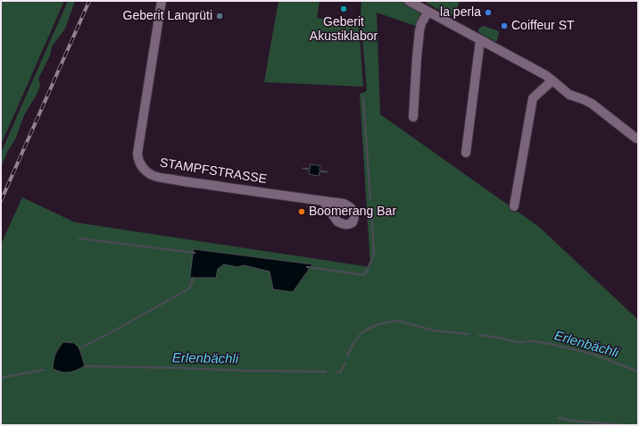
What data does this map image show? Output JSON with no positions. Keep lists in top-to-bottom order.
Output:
{
  "streets": {
    "street": ["STAMPFSTRASSE"]
  },
  "water": ["Erlenbächli"],
  "places": [
    "Geberit Akustiklabor",
    "la perla",
    "Geberit Langrüti",
    "Coiffeur ST",
    "Boomerang Bar"
  ]
}
